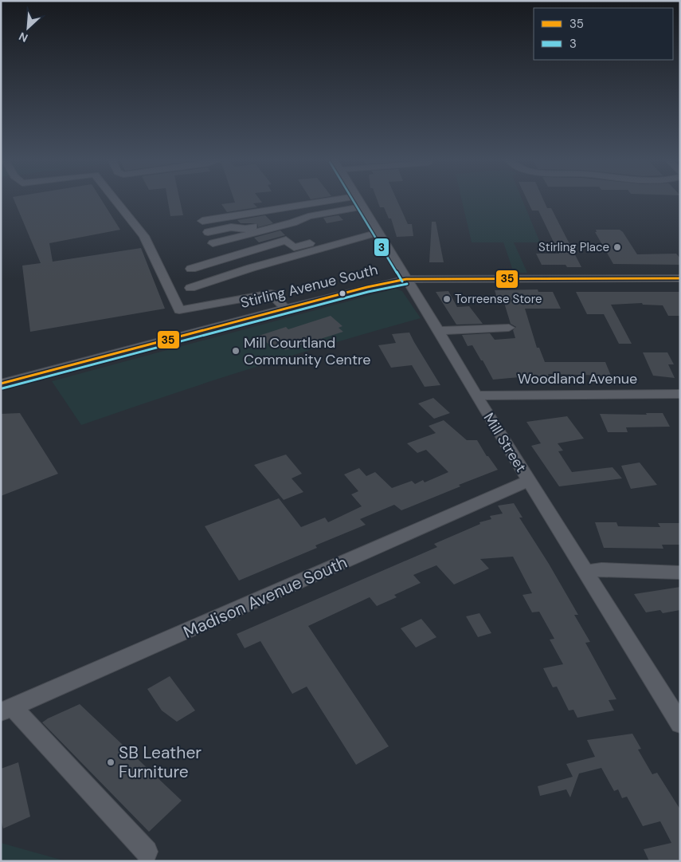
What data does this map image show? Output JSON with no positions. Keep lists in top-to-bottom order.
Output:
{
  "streets": {
    "street": [
      "Stirling Avenue South",
      "Woodland Avenue",
      "Mill Street",
      "Madison Avenue South"
    ]
  },
  "crossings": [
    ["Stirling Avenue South", "Mill Street"],
    ["Woodland Avenue", "Mill Street"],
    ["Mill Street", "Madison Avenue South"]
  ],
  "places": [
    "Stirling Place",
    "Torreense Store",
    "Mill Courtland Community Centre",
    "SB Leather Furniture"
  ],
  "lines": ["transit line 3", "transit line 35"],
  "legend": ["35", "3"],
  "north": "bottom left"
}
